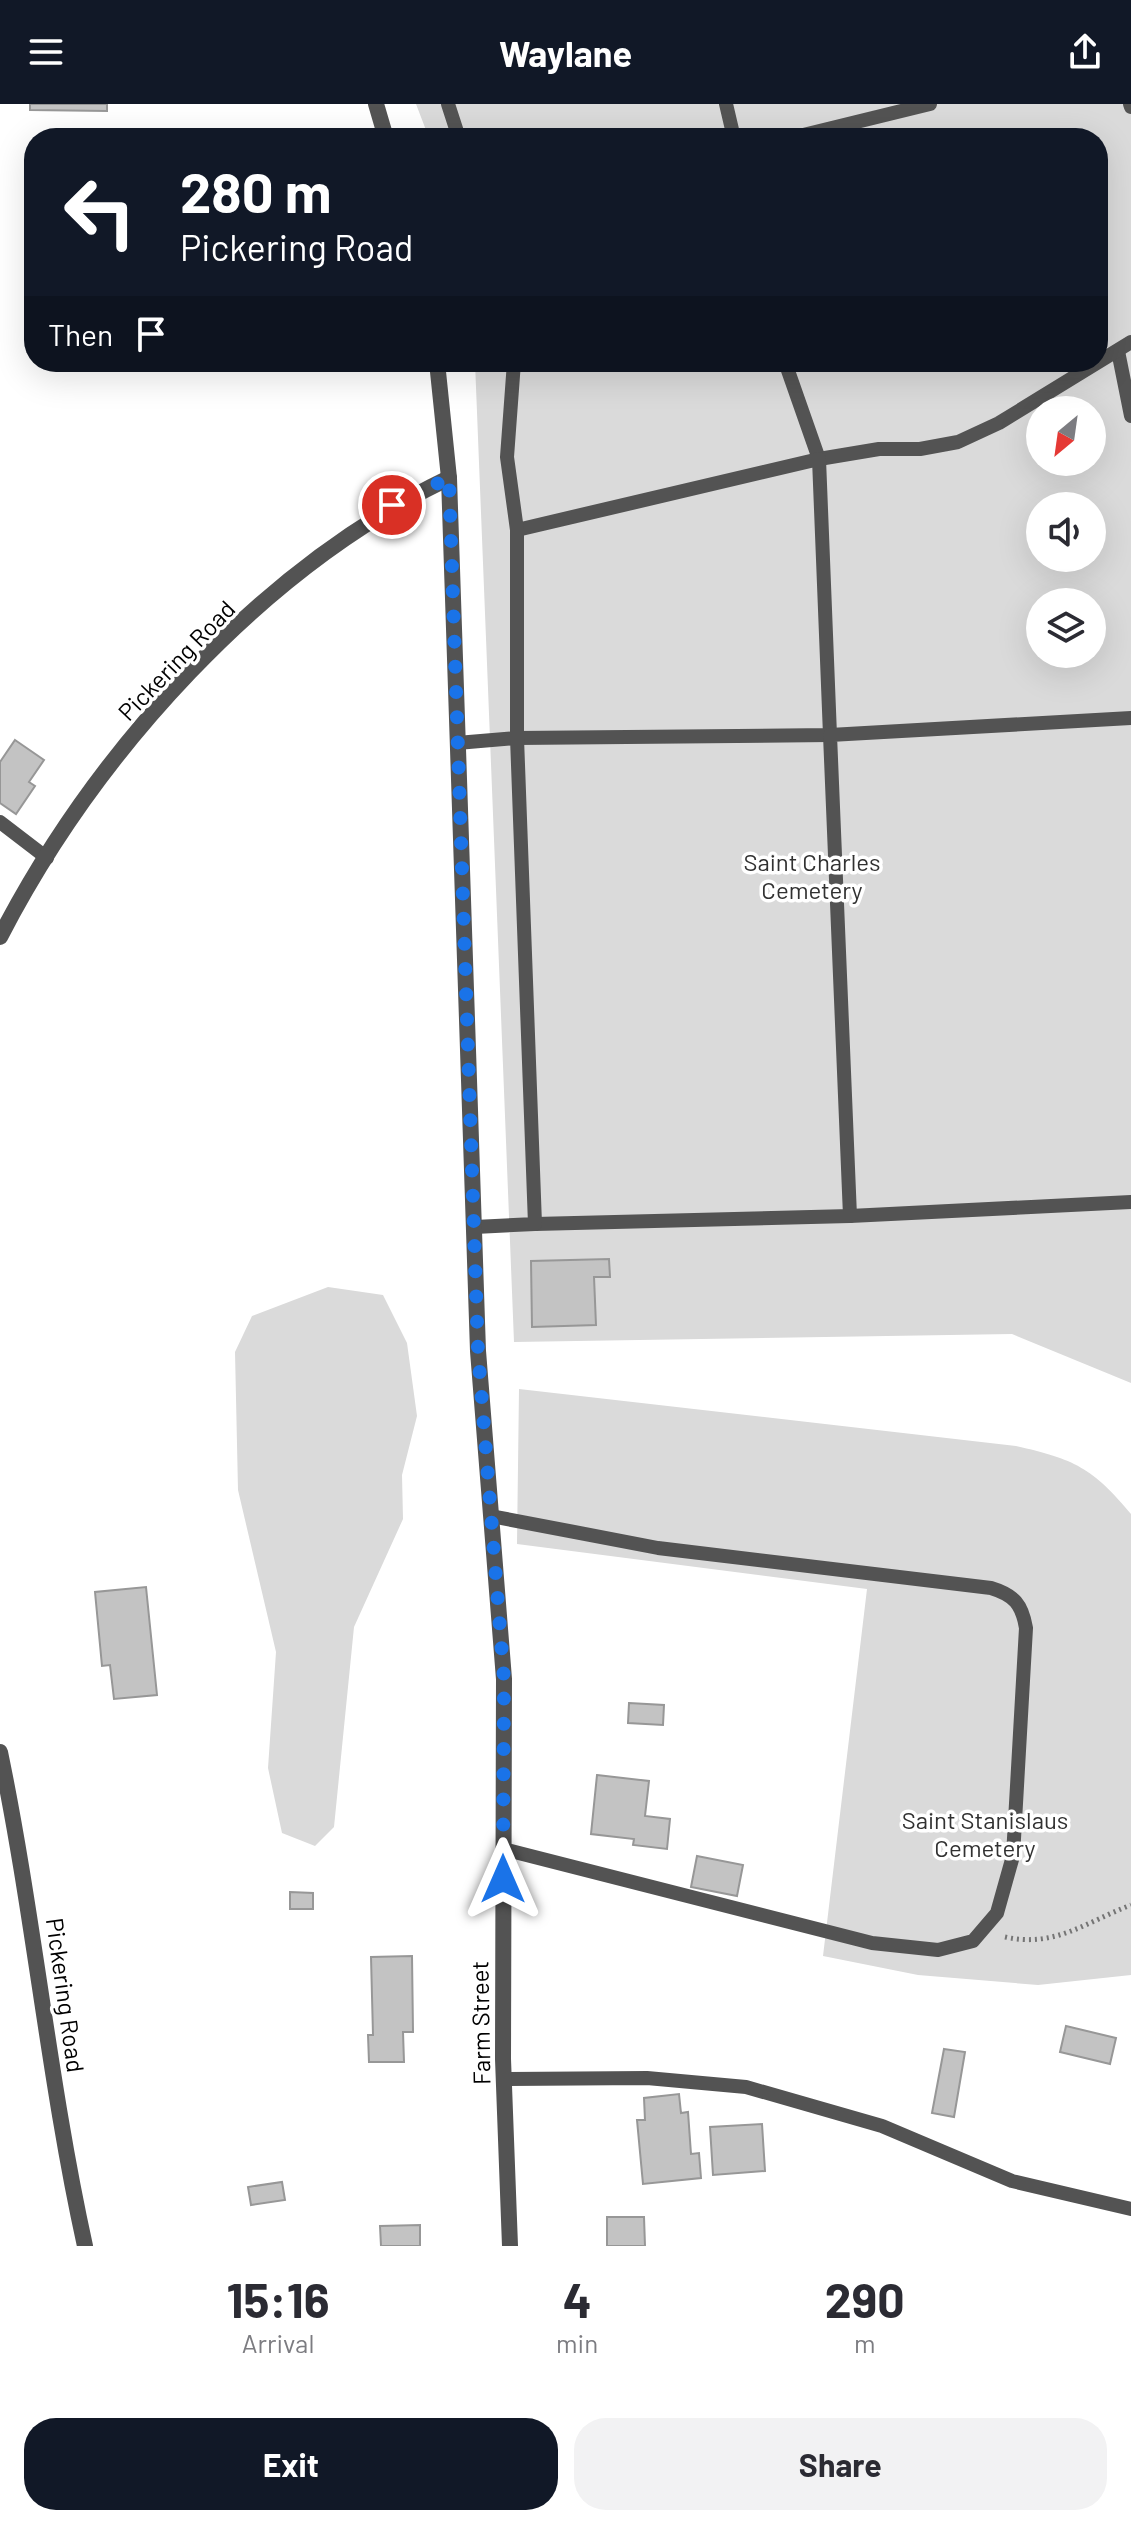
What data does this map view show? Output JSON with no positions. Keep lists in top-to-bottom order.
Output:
{
  "streets": {
    "street": ["Pickering Road", "Farm Street"]
  },
  "crossings": [
    ["Pickering Road", "Farm Street"]
  ],
  "parks": ["Saint Charles Cemetery", "Saint Stanislaus Cemetery"],
  "north": "bottom left",
  "page": {
    "header": "Waylane",
    "turn": ["280 m", "Pickering Road"],
    "then": "Then",
    "eta": [
      "15:16",
      "Arrival",
      "4",
      "min",
      "290",
      "m"
    ],
    "buttons": ["Exit", "Share"]
  }
}
